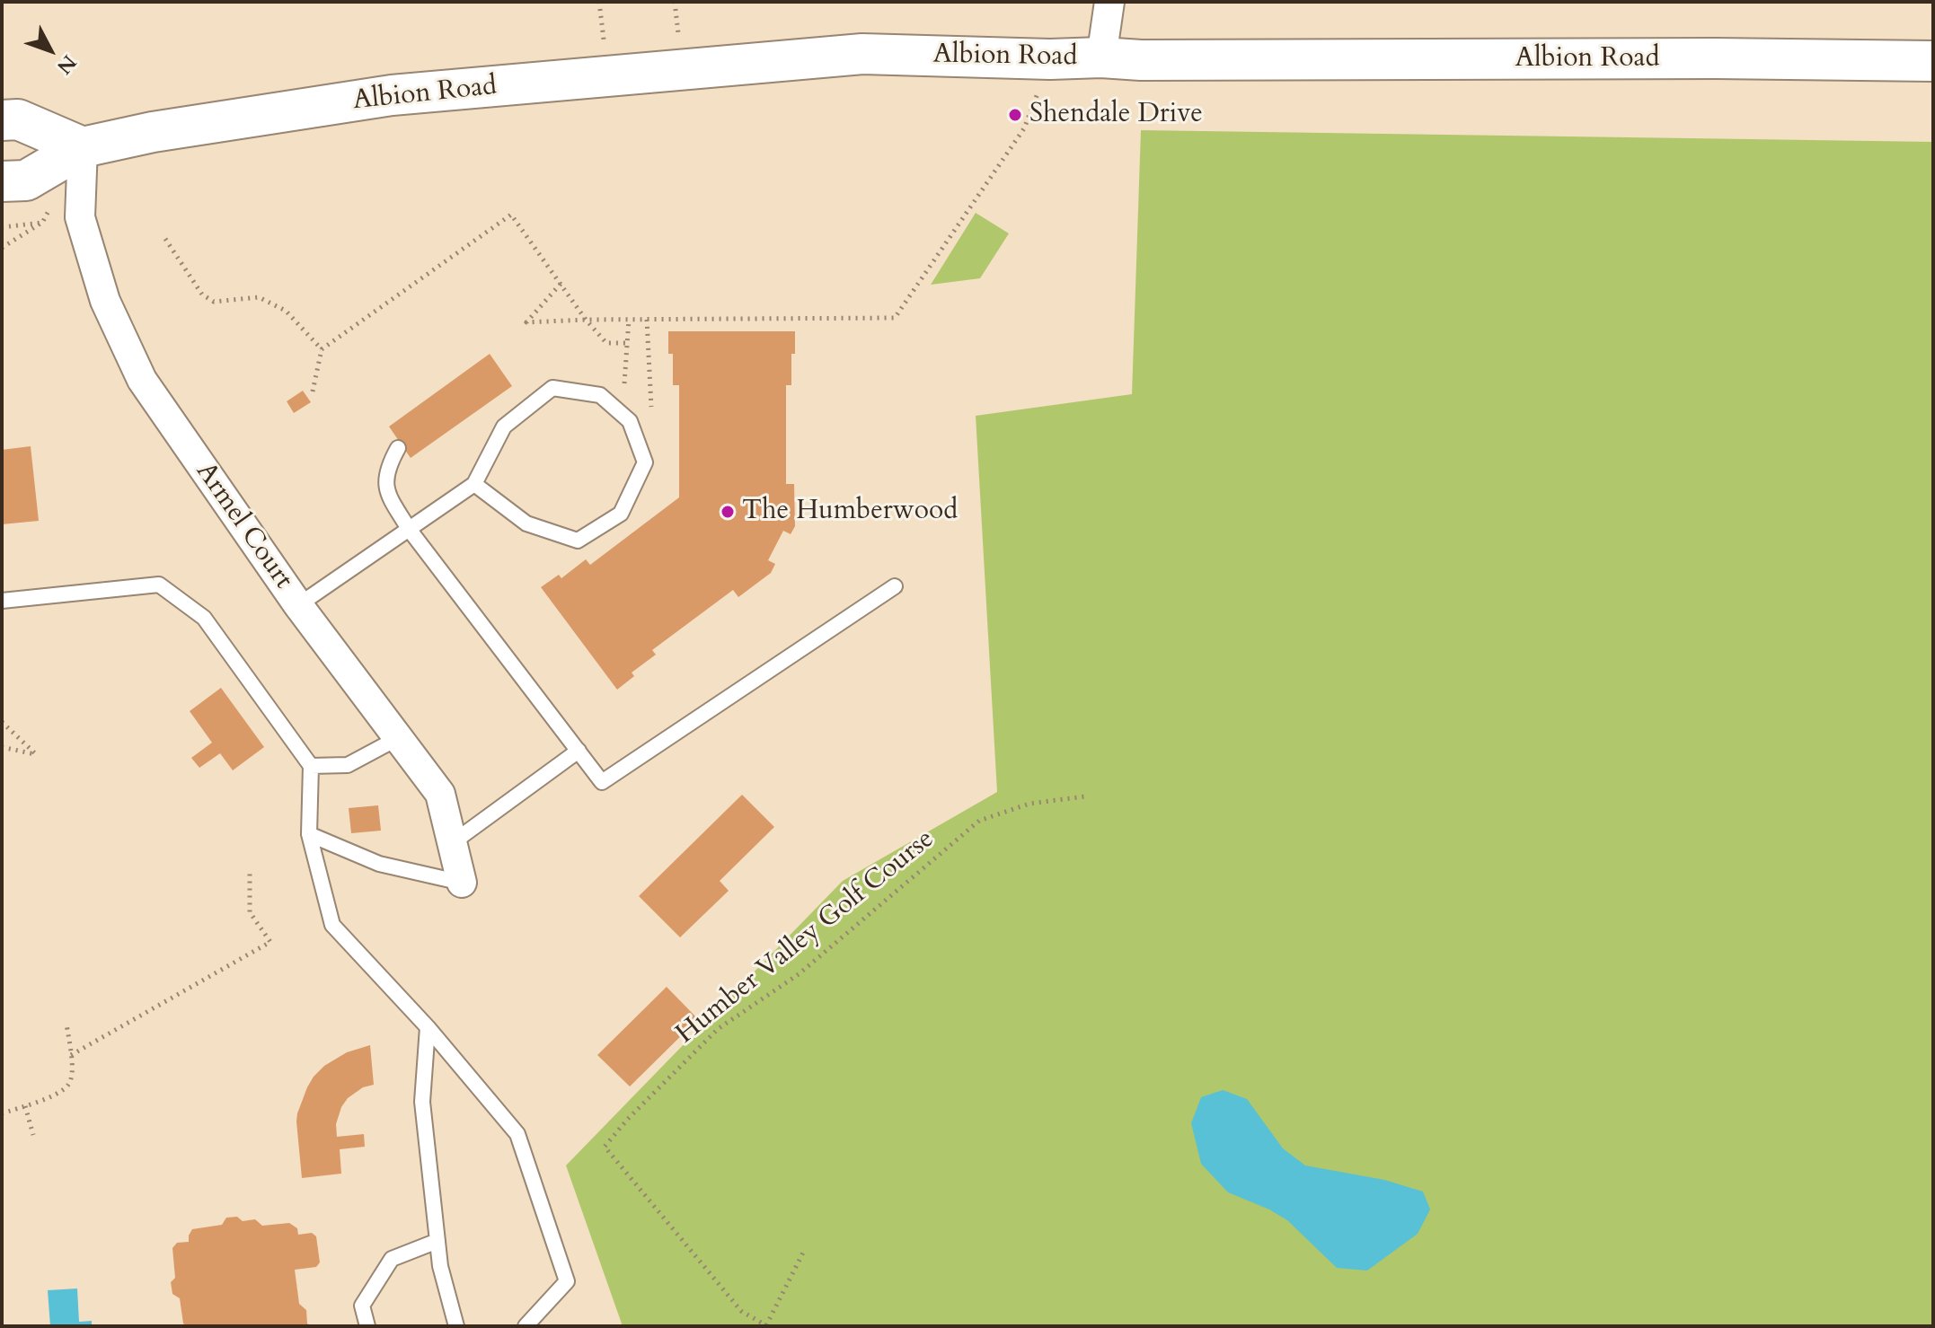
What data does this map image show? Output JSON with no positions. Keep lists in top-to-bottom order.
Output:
{
  "streets": {
    "main road": ["Albion Road"],
    "street": ["Armel Court"],
    "path": ["Humber Valley Golf Course"]
  },
  "crossings": [
    ["Albion Road", "Armel Court"]
  ],
  "places": ["Shendale Drive", "The Humberwood"],
  "north": "bottom right"
}
